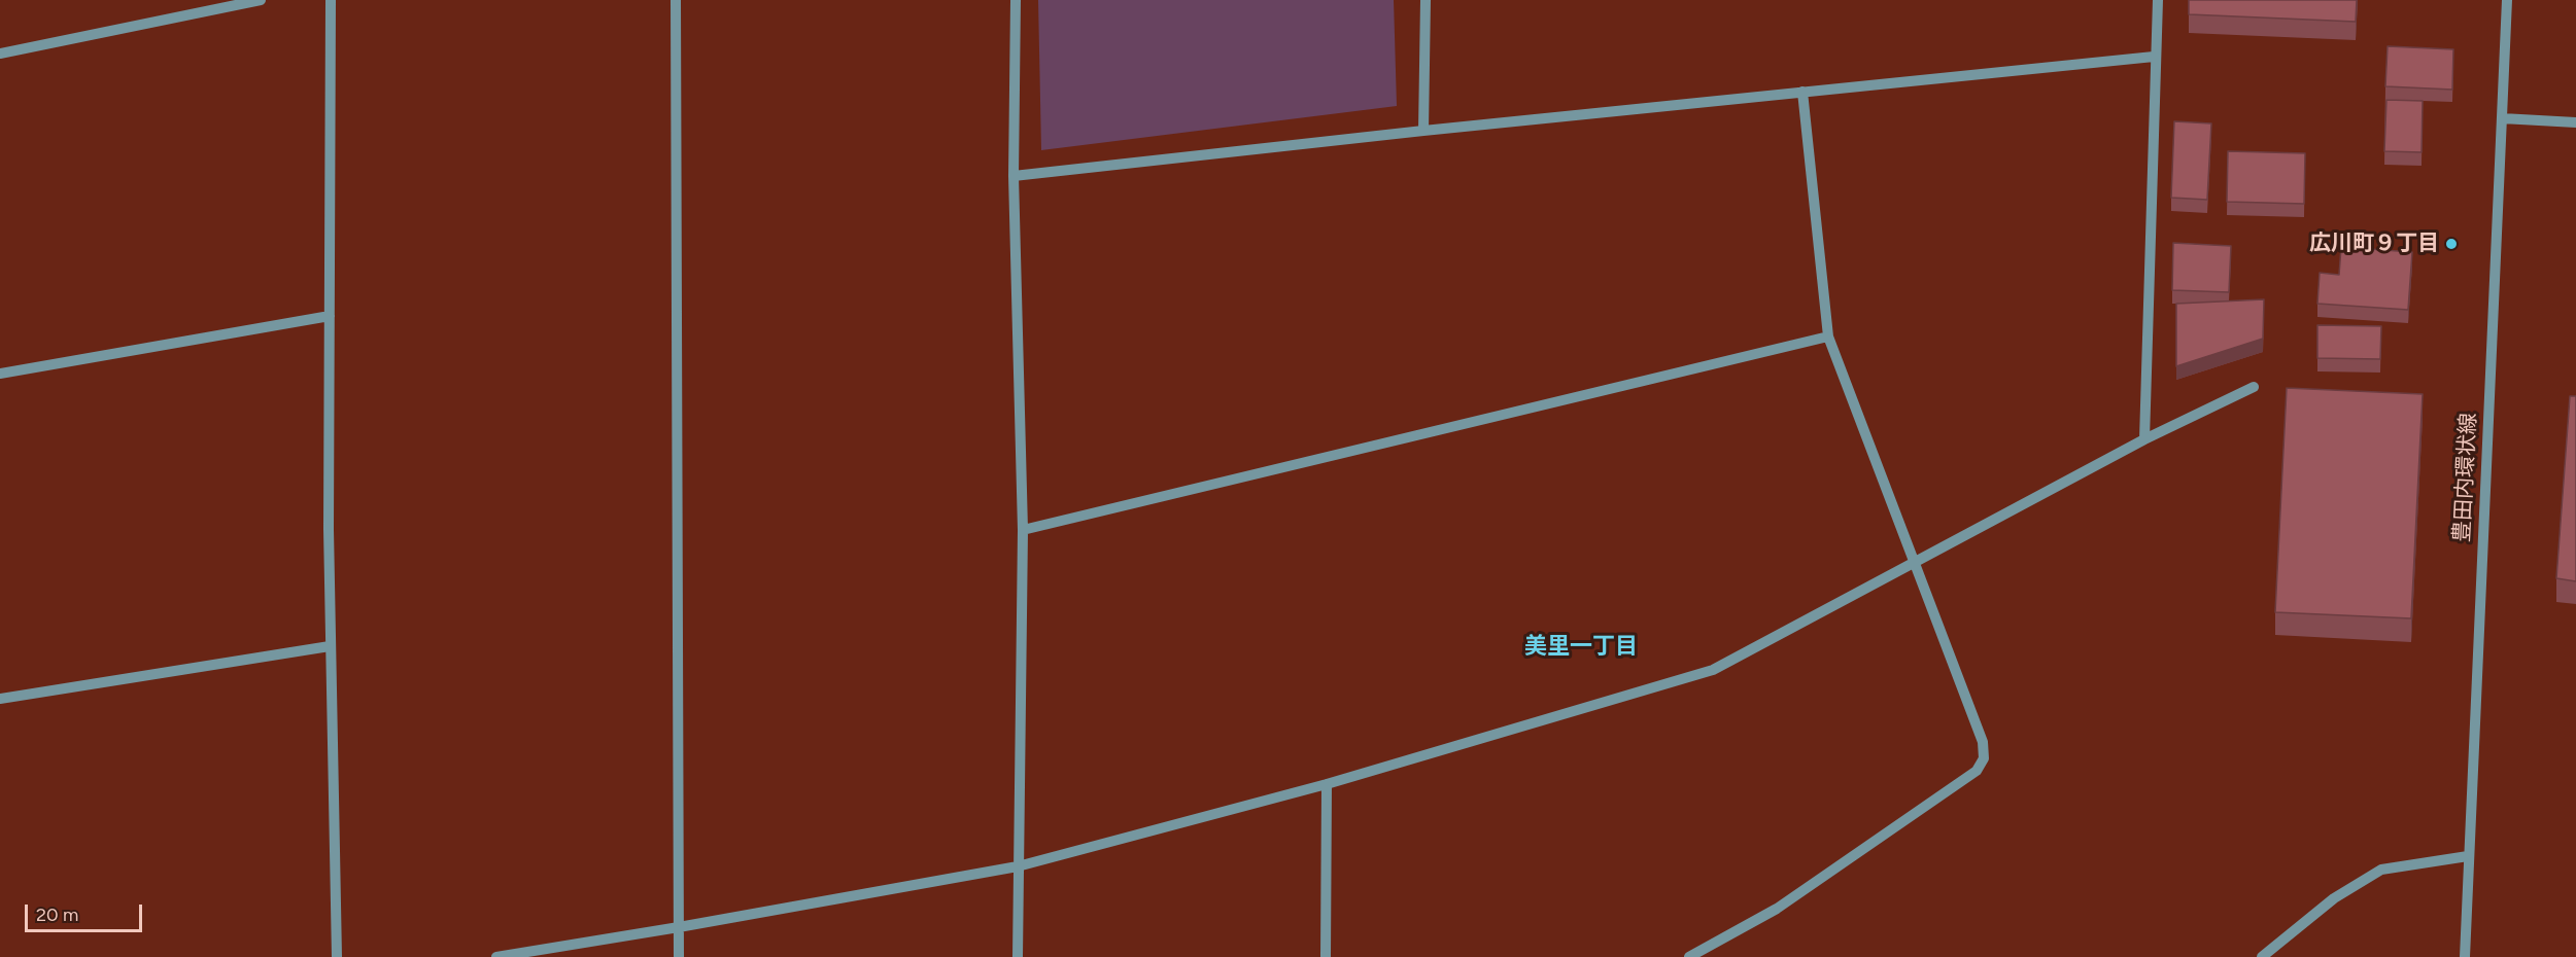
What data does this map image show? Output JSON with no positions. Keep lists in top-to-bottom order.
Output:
{
  "streets": {
    "street": ["豊田内環状線"]
  },
  "districts": ["美里一丁目"],
  "places": ["広川町９丁目"],
  "scale_bar": "20 m"
}
